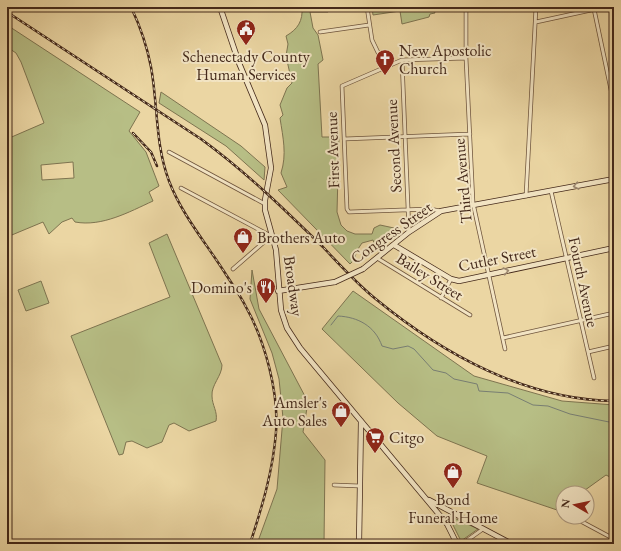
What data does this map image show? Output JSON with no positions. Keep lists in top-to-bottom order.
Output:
{
  "streets": {
    "street": [
      "Second Avenue",
      "First Avenue",
      "Third Avenue",
      "Congress Street",
      "Cutler Street",
      "Bailey Street",
      "Fourth Avenue",
      "Broadway"
    ]
  },
  "crossings": [
    ["Second Avenue", "First Avenue"],
    ["Second Avenue", "Congress Street"],
    ["Third Avenue", "Congress Street"],
    ["Third Avenue", "Cutler Street"],
    ["Congress Street", "Cutler Street"],
    ["Congress Street", "Bailey Street"],
    ["Congress Street", "Fourth Avenue"],
    ["Congress Street", "Broadway"],
    ["Cutler Street", "Fourth Avenue"]
  ],
  "places": {
    "public building": ["Schenectady County Human Services"],
    "church": ["New Apostolic Church"],
    "shop": ["Brothers Auto", "Amsler's Auto Sales", "Bond Funeral Home"],
    "restaurant": ["Domino's"],
    "supermarket": ["Citgo"]
  },
  "north": "left"
}
